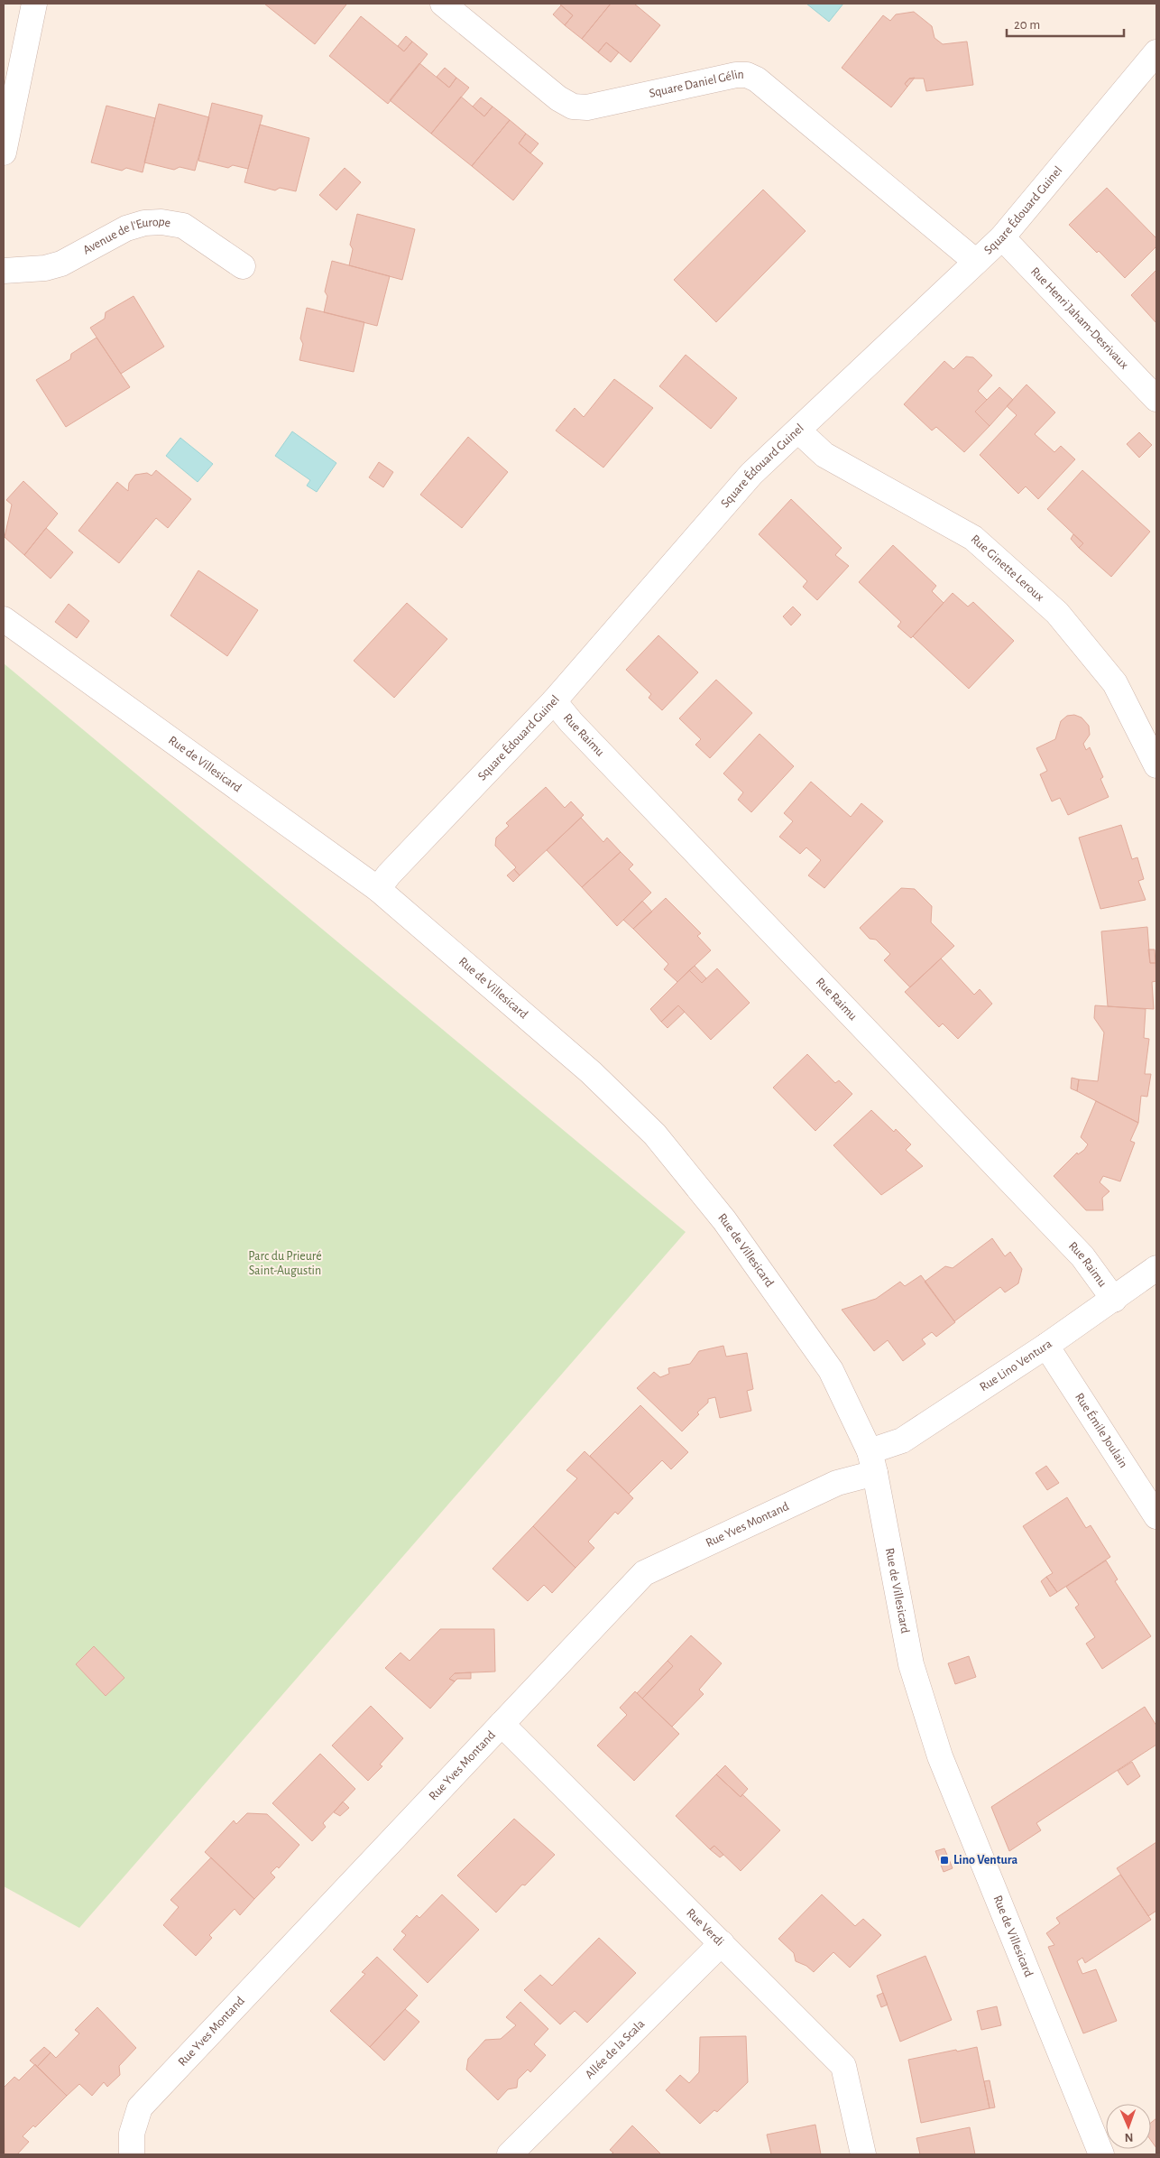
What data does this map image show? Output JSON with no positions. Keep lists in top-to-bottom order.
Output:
{
  "streets": {
    "street": [
      "Square Daniel Gélin",
      "Square Édouard Guinel",
      "Avenue de l'Europe",
      "Rue Henri Jaham-Desrivaux",
      "Rue Ginette Leroux",
      "Rue Raimu",
      "Rue de Villesicard",
      "Rue Lino Ventura",
      "Rue Émile Joulain",
      "Rue Yves Montand",
      "Rue Verdi",
      "Allée de la Scala"
    ]
  },
  "crossings": [
    ["Square Daniel Gélin", "Square Édouard Guinel"],
    ["Square Édouard Guinel", "Rue Henri Jaham-Desrivaux"],
    ["Square Édouard Guinel", "Rue Ginette Leroux"],
    ["Square Édouard Guinel", "Rue Raimu"],
    ["Square Édouard Guinel", "Rue de Villesicard"],
    ["Rue Raimu", "Rue Lino Ventura"],
    ["Rue de Villesicard", "Rue Lino Ventura"],
    ["Rue de Villesicard", "Rue Yves Montand"],
    ["Rue Lino Ventura", "Rue Émile Joulain"],
    ["Rue Lino Ventura", "Rue Yves Montand"],
    ["Rue Yves Montand", "Rue Verdi"],
    ["Rue Verdi", "Allée de la Scala"]
  ],
  "parks": ["Parc du Prieuré Saint-Augustin"],
  "places": {
    "transit": ["Lino Ventura"]
  },
  "scale_bar": "20 m",
  "north": "bottom"
}
